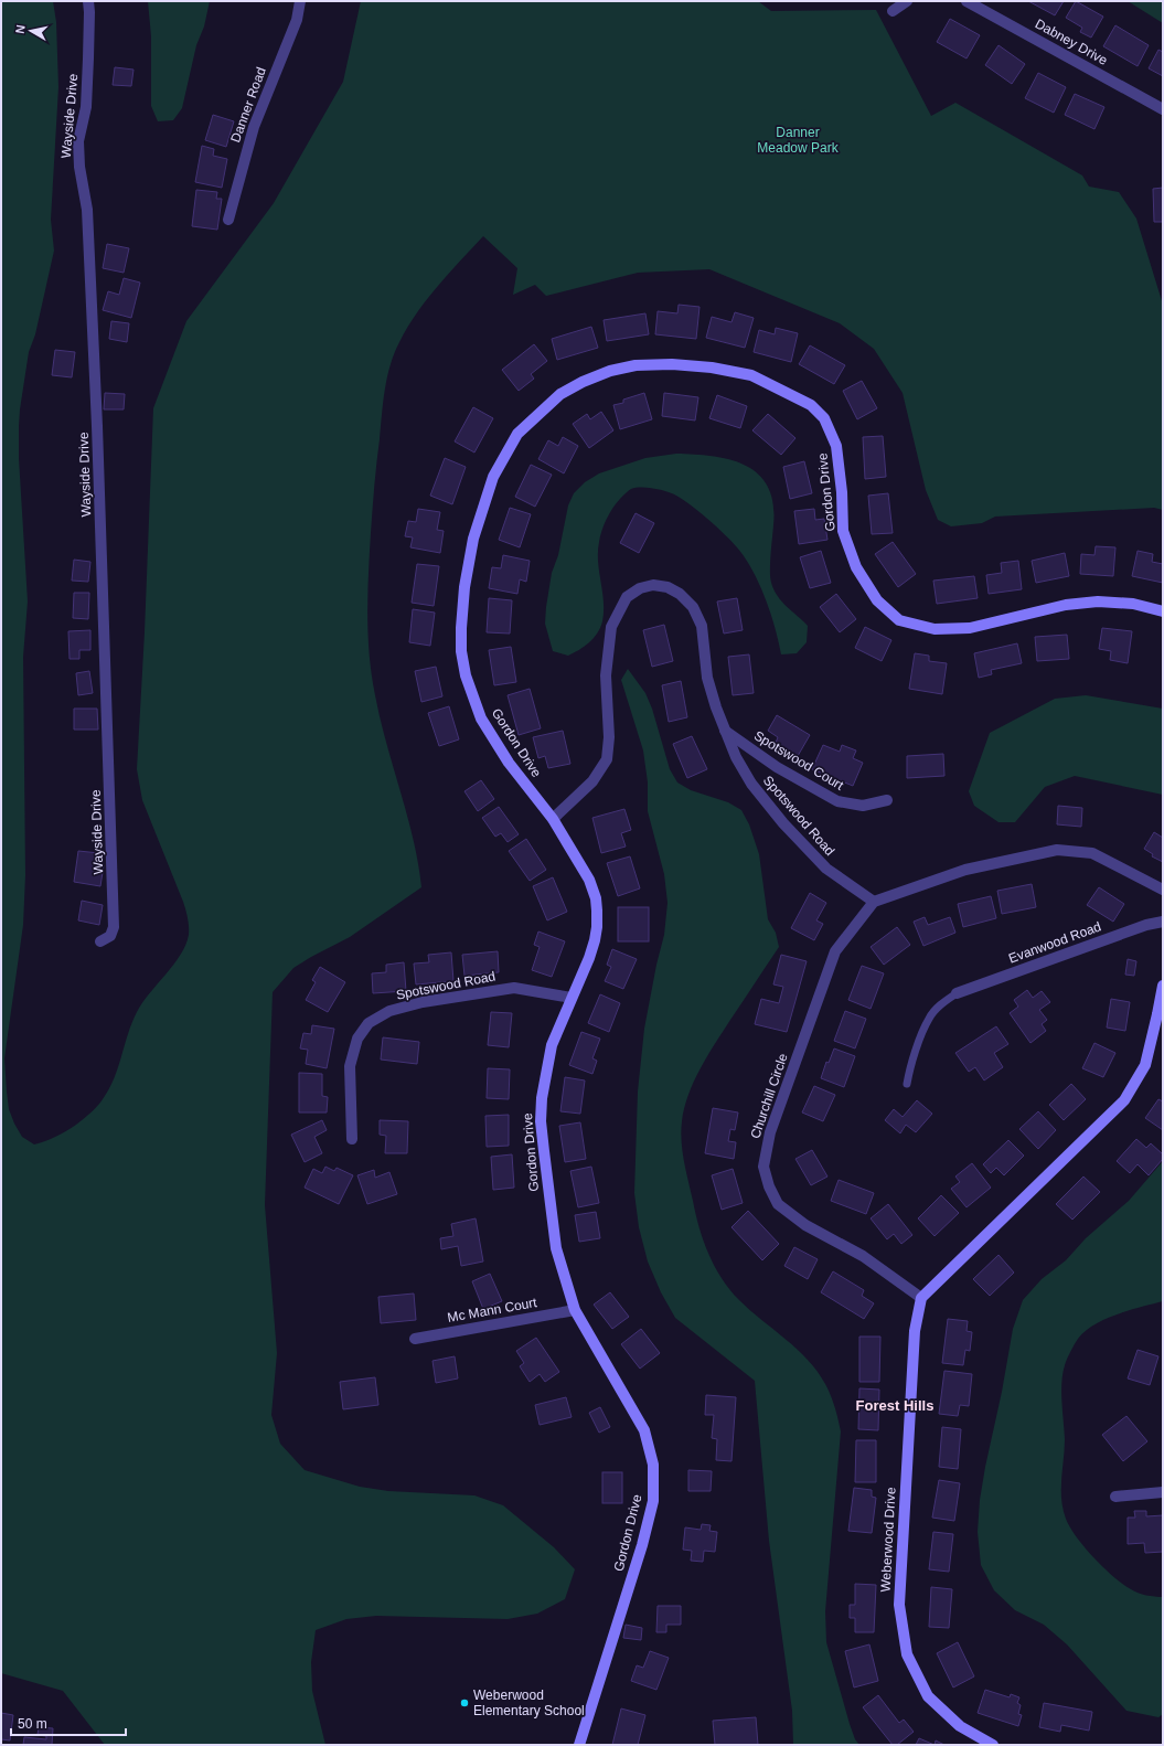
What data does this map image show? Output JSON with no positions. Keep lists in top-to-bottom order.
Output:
{
  "streets": {
    "street": [
      "Dabney Drive",
      "Danner Road",
      "Wayside Drive",
      "Gordon Drive",
      "Spotswood Court",
      "Spotswood Road",
      "Evanwood Road",
      "Churchill Circle",
      "Mc Mann Court",
      "Weberwood Drive"
    ]
  },
  "crossings": [
    ["Gordon Drive", "Spotswood Road"],
    ["Gordon Drive", "Mc Mann Court"],
    ["Spotswood Court", "Spotswood Road"],
    ["Spotswood Road", "Churchill Circle"],
    ["Churchill Circle", "Weberwood Drive"]
  ],
  "districts": ["Forest Hills"],
  "parks": ["Danner Meadow Park"],
  "places": ["Weberwood Elementary School"],
  "scale_bar": "50 m",
  "north": "left"
}
